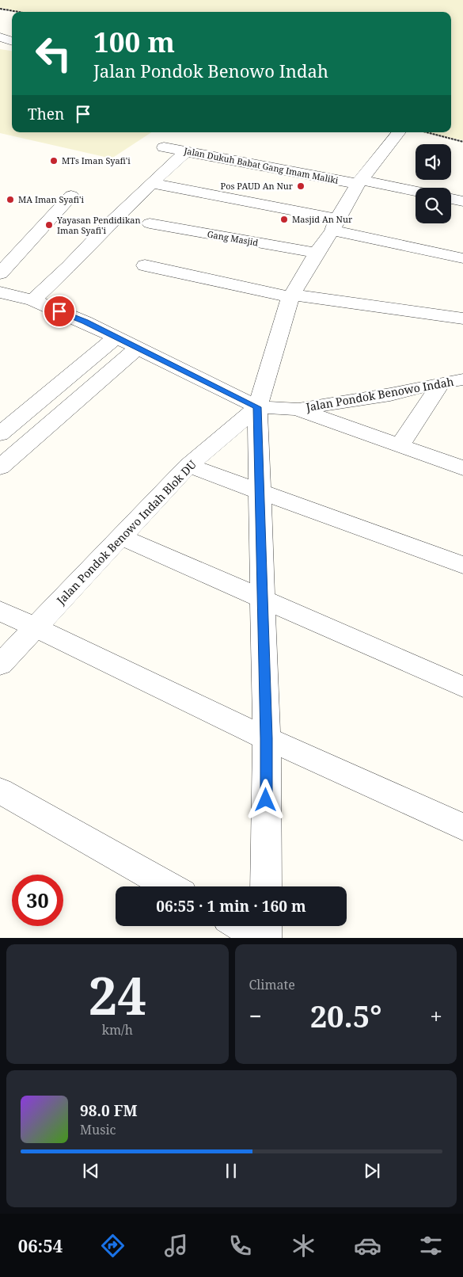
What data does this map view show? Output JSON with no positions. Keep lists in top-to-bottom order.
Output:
{
  "streets": {
    "street": [
      "Jalan Dukuh Babat Gang Imam Maliki",
      "Gang Masjid",
      "Jalan Pondok Benowo Indah",
      "Jalan Pondok Benowo Indah Blok DU"
    ]
  },
  "places": [
    "MTs Iman Syafi'i",
    "Pos PAUD An Nur",
    "MA Iman Syafi'i",
    "Masjid An Nur",
    "Yayasan Pendidikan Iman Syafi'i"
  ],
  "page": {
    "turn": ["100 m", "Jalan Pondok Benowo Indah"],
    "then": "Then",
    "limit": "30",
    "trip": "06:55 · 1 min · 160 m",
    "tile": [
      ["24", "km/h"],
      "Climate"
    ],
    "heat": ["−", "20.5°", "+"],
    "song": ["98.0 FM", "Music"],
    "tabs": "06:54"
  }
}
